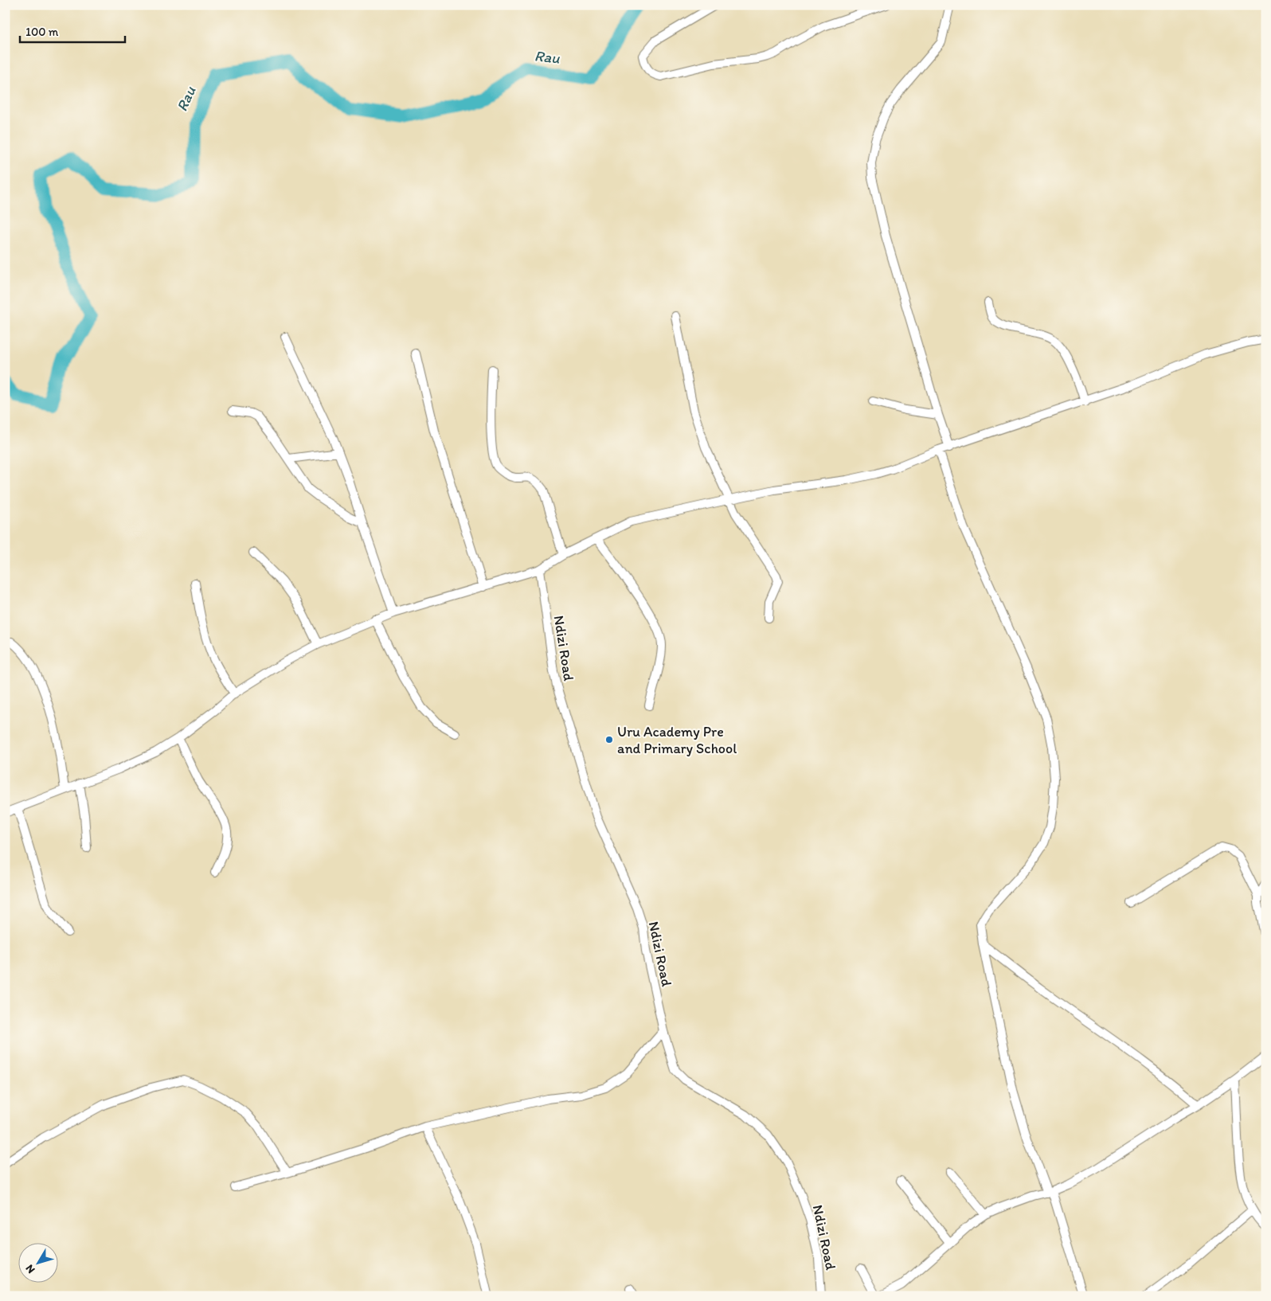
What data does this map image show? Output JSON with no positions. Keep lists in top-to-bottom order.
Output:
{
  "streets": {
    "street": ["Ndizi Road"]
  },
  "water": ["Rau"],
  "places": ["Uru Academy Pre and Primary School"],
  "scale_bar": "100 m",
  "north": "bottom left"
}
